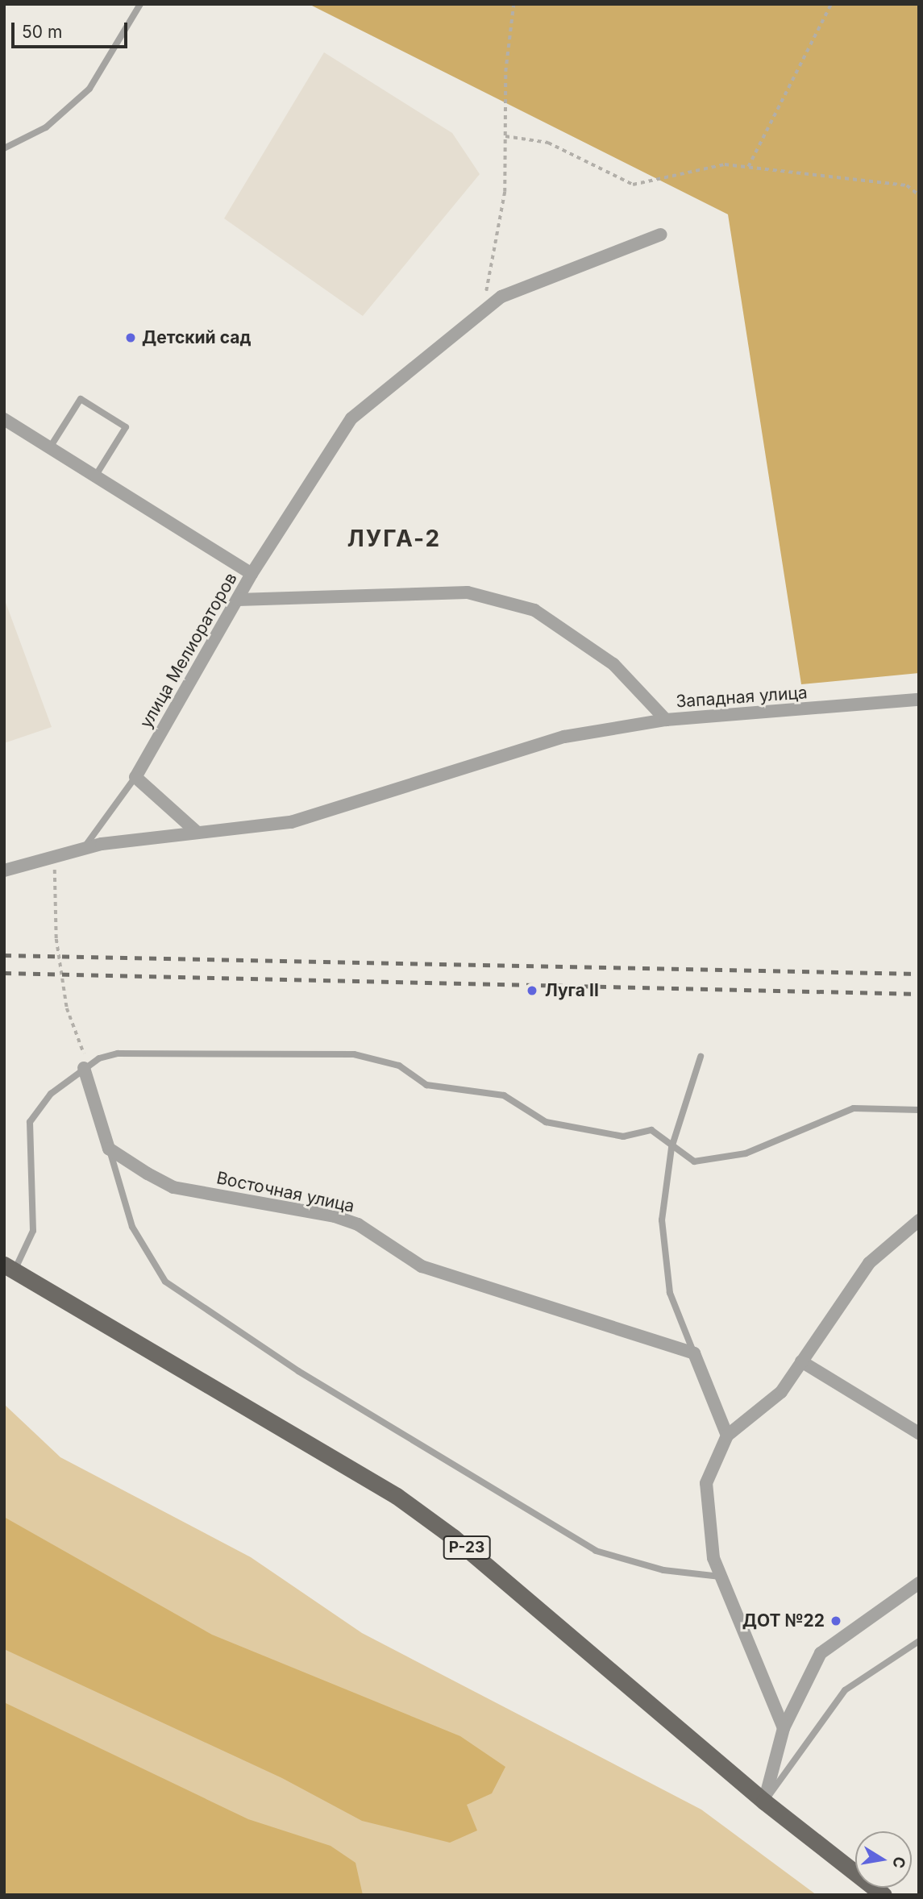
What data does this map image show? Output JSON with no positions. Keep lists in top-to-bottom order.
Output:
{
  "streets": {
    "main road": ["Р-23"],
    "street": ["улица Мелиораторов", "Западная улица", "Восточная улица"]
  },
  "crossings": [
    ["улица Мелиораторов", "Западная улица"]
  ],
  "districts": ["ЛУГА-2"],
  "places": ["Детский сад", "Луга II", "ДОТ №22"],
  "scale_bar": "50 m",
  "north": "right"
}
